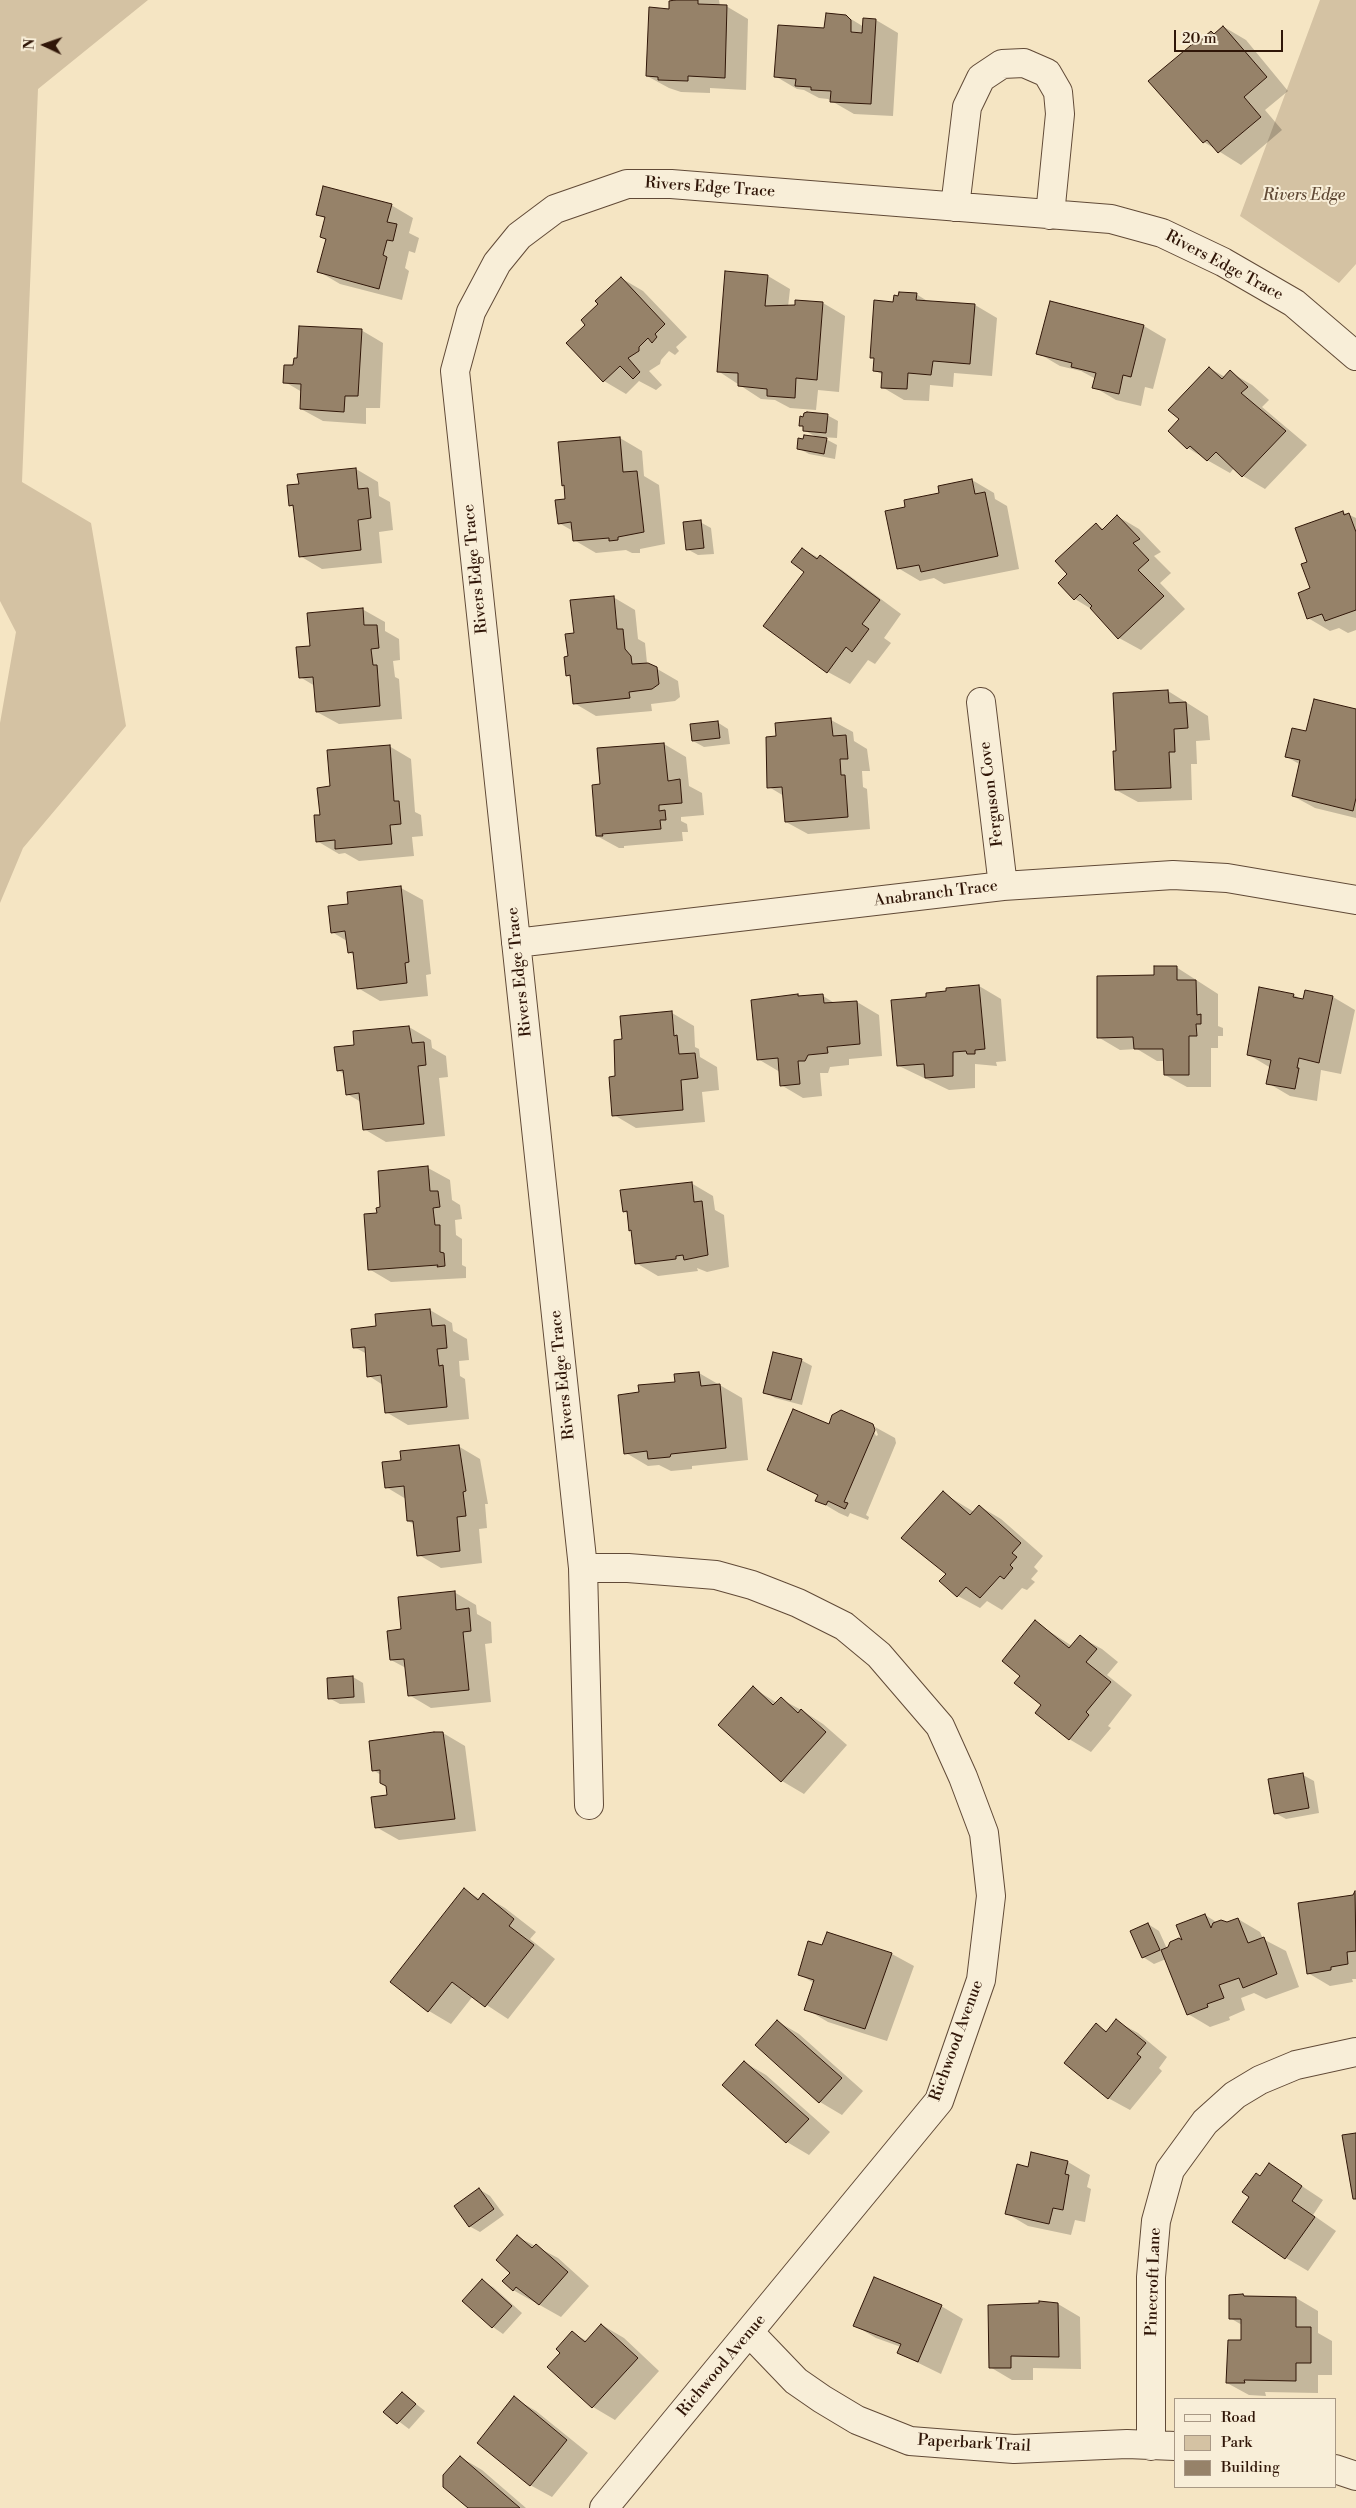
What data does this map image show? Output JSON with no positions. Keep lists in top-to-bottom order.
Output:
{
  "streets": {
    "street": [
      "Rivers Edge Trace",
      "Ferguson Cove",
      "Anabranch Trace",
      "Richwood Avenue",
      "Pinecroft Lane",
      "Paperbark Trail"
    ]
  },
  "crossings": [
    ["Rivers Edge Trace", "Anabranch Trace"],
    ["Rivers Edge Trace", "Richwood Avenue"],
    ["Ferguson Cove", "Anabranch Trace"],
    ["Richwood Avenue", "Paperbark Trail"],
    ["Pinecroft Lane", "Paperbark Trail"]
  ],
  "parks": ["Rivers Edge"],
  "legend": ["Road", "Park", "Building"],
  "scale_bar": "20 m",
  "north": "left"
}
